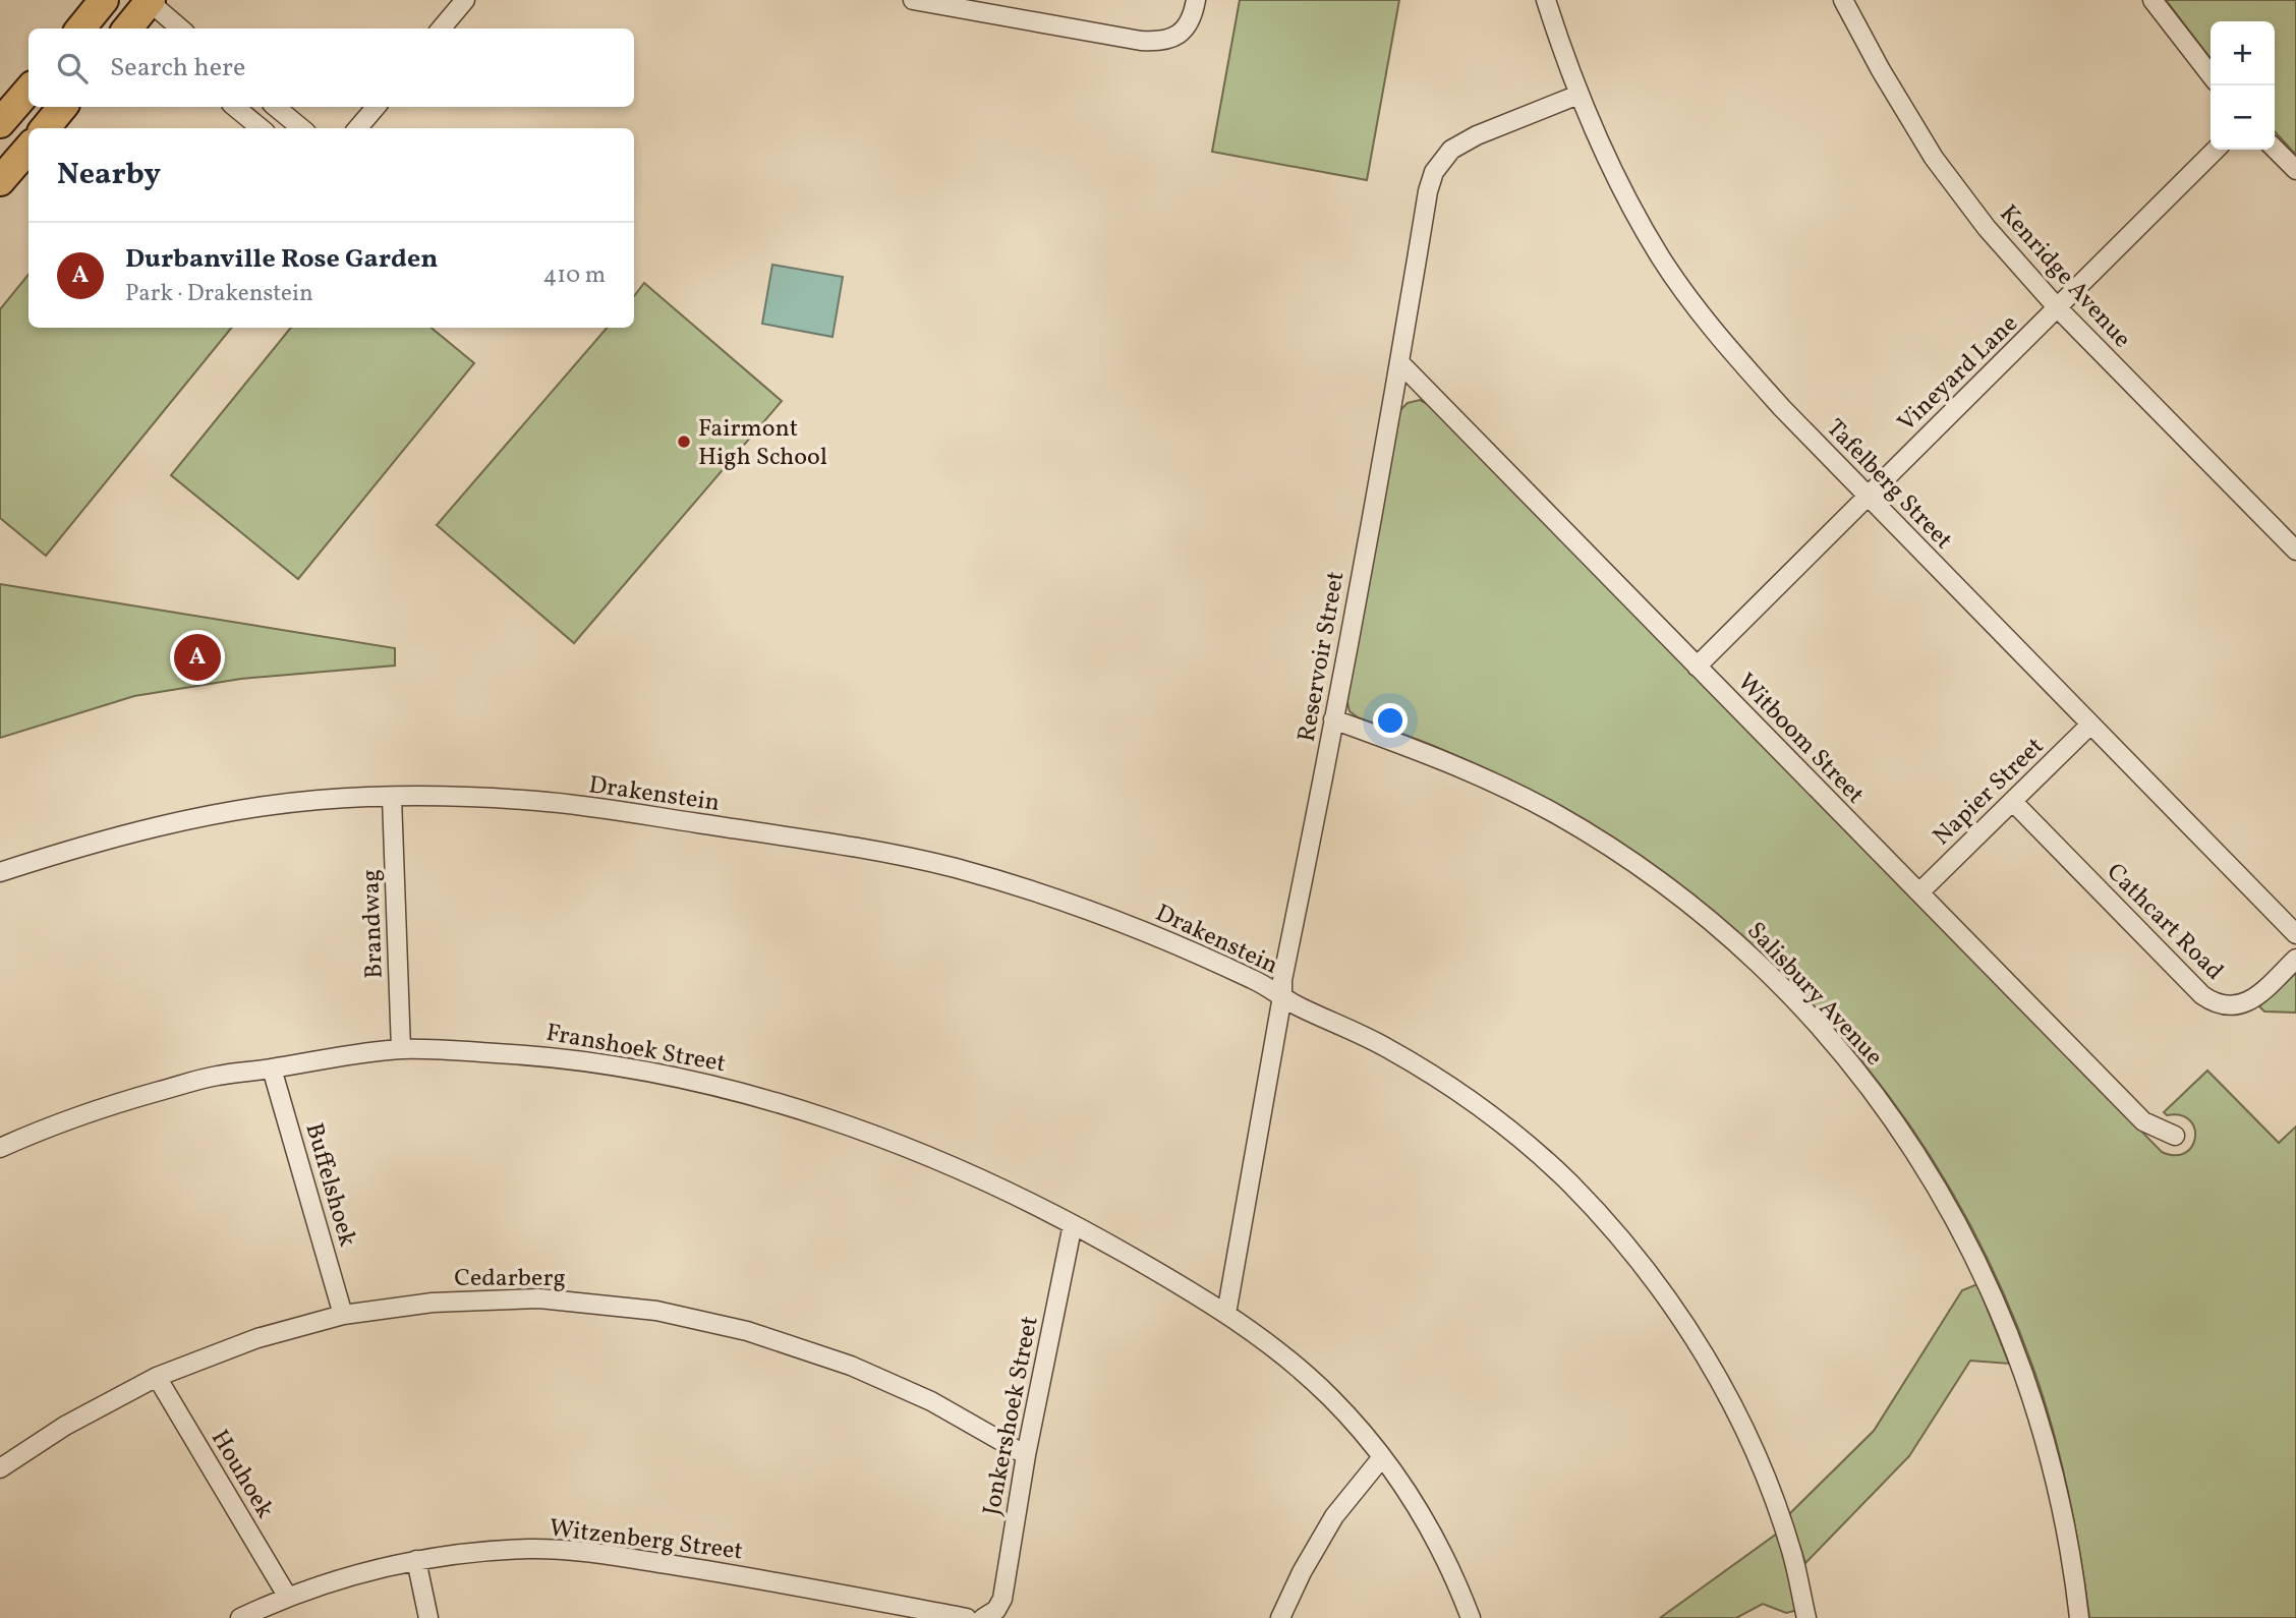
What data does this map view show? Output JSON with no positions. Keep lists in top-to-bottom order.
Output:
{
  "streets": {
    "street": [
      "Kenridge Avenue",
      "Vineyard Lane",
      "Tafelberg Street",
      "Reservoir Street",
      "Witboom Street",
      "Napier Street",
      "Drakenstein",
      "Cathcart Road",
      "Brandwag",
      "Salisbury Avenue",
      "Franshoek Street",
      "Buffelshoek",
      "Cedarberg",
      "Jonkershoek Street",
      "Houhoek",
      "Witzenberg Street"
    ]
  },
  "crossings": [
    ["Kenridge Avenue", "Vineyard Lane"],
    ["Vineyard Lane", "Tafelberg Street"],
    ["Vineyard Lane", "Witboom Street"],
    ["Tafelberg Street", "Reservoir Street"],
    ["Tafelberg Street", "Napier Street"],
    ["Reservoir Street", "Witboom Street"],
    ["Reservoir Street", "Drakenstein"],
    ["Reservoir Street", "Salisbury Avenue"],
    ["Reservoir Street", "Franshoek Street"],
    ["Witboom Street", "Napier Street"],
    ["Napier Street", "Cathcart Road"],
    ["Drakenstein", "Brandwag"],
    ["Brandwag", "Franshoek Street"],
    ["Franshoek Street", "Buffelshoek"],
    ["Franshoek Street", "Jonkershoek Street"],
    ["Buffelshoek", "Cedarberg"],
    ["Cedarberg", "Jonkershoek Street"],
    ["Cedarberg", "Houhoek"],
    ["Houhoek", "Witzenberg Street"]
  ],
  "places": ["Fairmont High School"],
  "page": {
    "map_buttons": ["+", "−"],
    "search": "Search here",
    "heading": "Nearby",
    "list": [
      {
        "mark": "A",
        "name": "Durbanville Rose Garden",
        "note": "Park · Drakenstein",
        "value": "410 m"
      }
    ],
    "pins": "A"
  }
}
